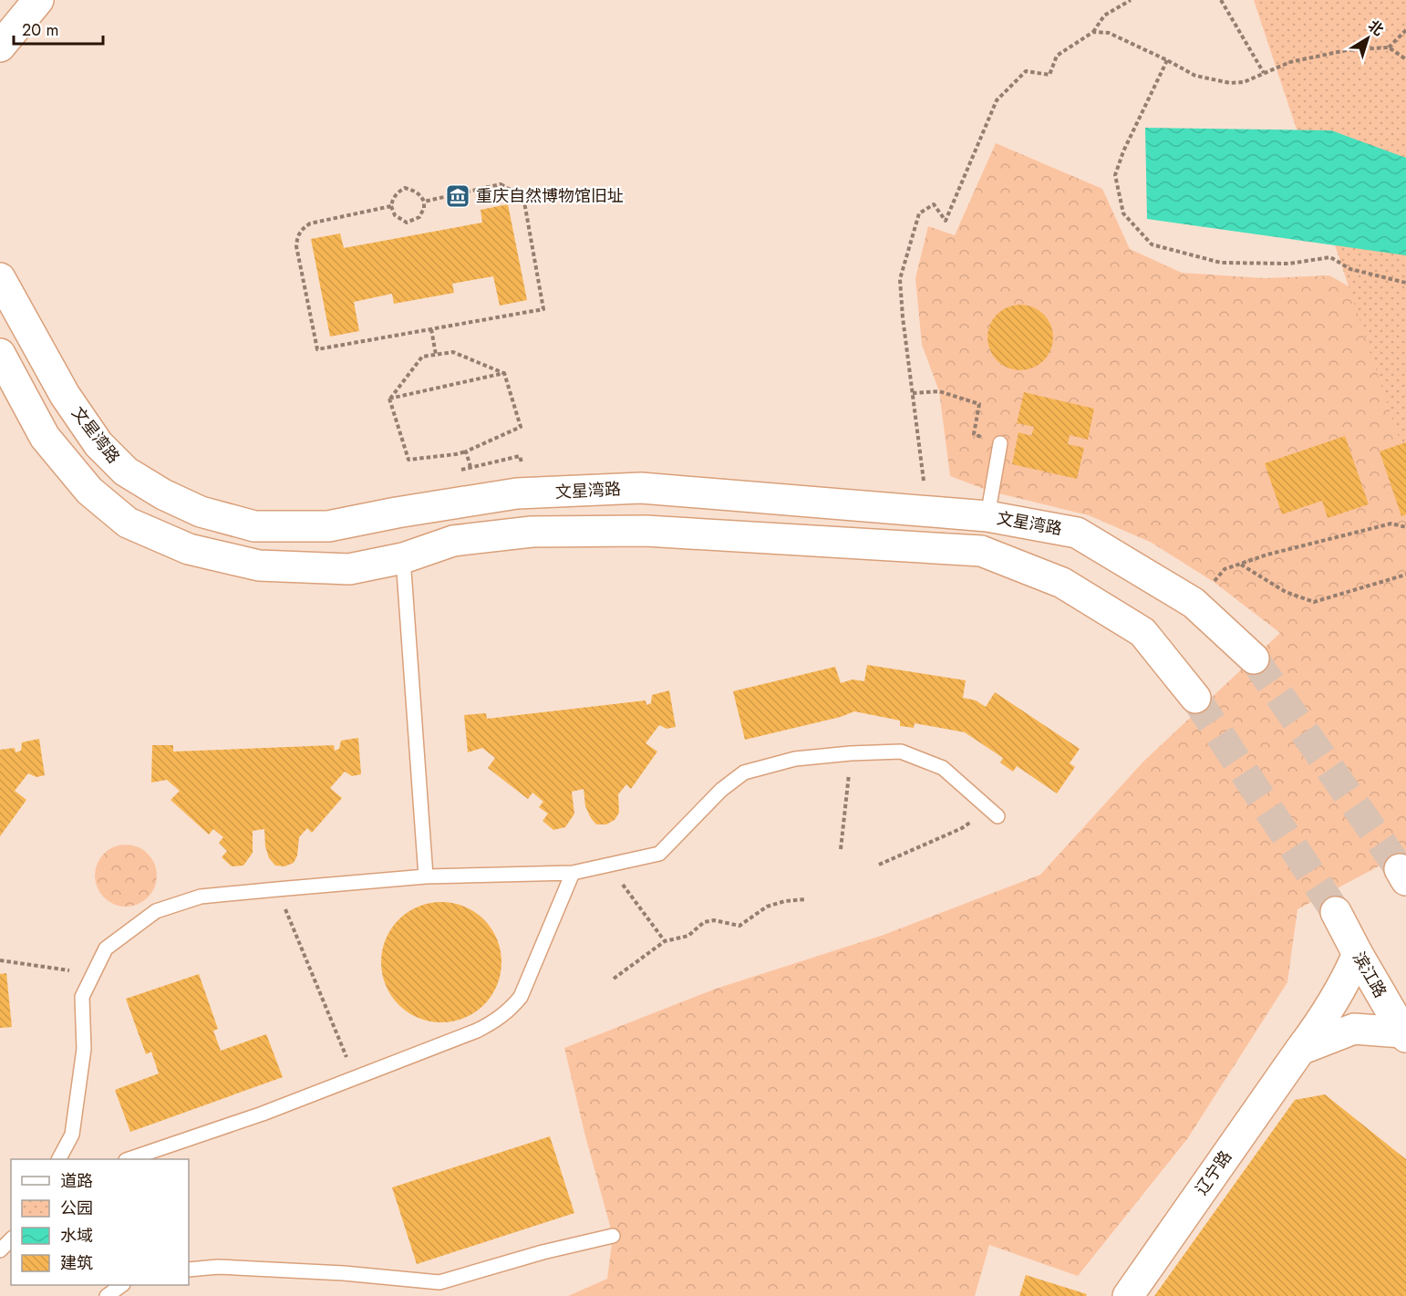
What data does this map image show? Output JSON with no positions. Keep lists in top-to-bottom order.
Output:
{
  "streets": {
    "main road": ["文星湾路", "滨江路", "辽宁路"]
  },
  "crossings": [
    ["滨江路", "辽宁路"]
  ],
  "places": {
    "museum": ["重庆自然博物馆旧址"]
  },
  "legend": [
    "道路",
    "公园",
    "水域",
    "建筑"
  ],
  "scale_bar": "20 m",
  "north": "top right"
}
